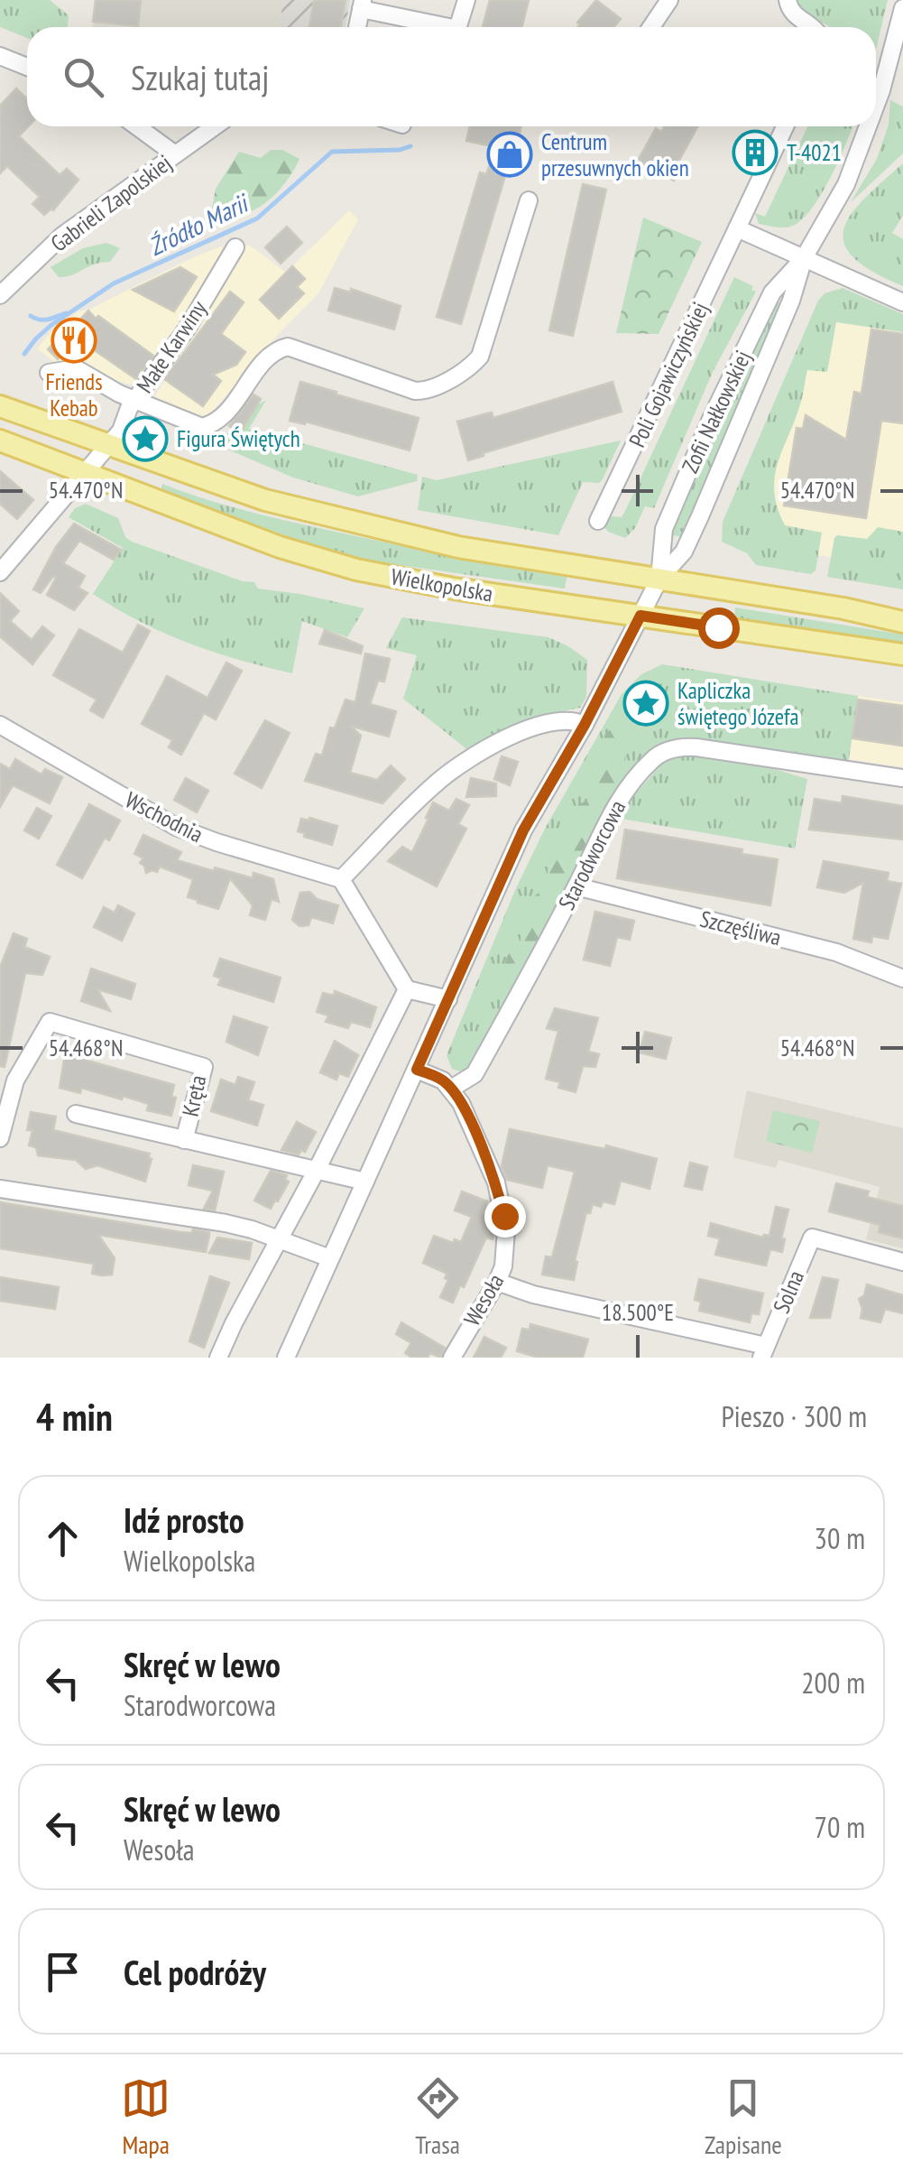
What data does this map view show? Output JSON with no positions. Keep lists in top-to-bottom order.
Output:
{
  "streets": {
    "main road": ["Wielkopolska"],
    "street": [
      "Gabrieli Zapolskiej",
      "Małe Karwiny",
      "Poli Gojawiczyńskiej",
      "Zofii Nałkowskiej",
      "Wschodnia",
      "Starodworcowa",
      "Szczęśliwa",
      "Kręta",
      "Solna",
      "Wesoła"
    ]
  },
  "crossings": [
    ["Małe Karwiny", "Wielkopolska"],
    ["Zofii Nałkowskiej", "Wielkopolska"],
    ["Starodworcowa", "Szczęśliwa"],
    ["Starodworcowa", "Wesoła"],
    ["Solna", "Wesoła"]
  ],
  "water": ["Źródło Marii"],
  "places": {
    "building": ["T-4021"],
    "shop": ["Centrum przesuwnych okien"],
    "restaurant": ["Friends Kebab"],
    "place": ["Figura Świętych", "Kapliczka świętego Józefa"]
  },
  "page": {
    "search": "Szukaj tutaj",
    "heading": ["4 min", "Pieszo · 300 m"],
    "list": [
      ["Idź prosto", "Wielkopolska", "30 m"],
      ["Skręć w lewo", "Starodworcowa", "200 m"],
      ["Skręć w lewo", "Wesoła", "70 m"],
      "Cel podróży"
    ],
    "nav": ["Mapa", "Trasa", "Zapisane"]
  },
  "coordinates": ["54.470°N", "54.468°N", "18.500°E"]
}
